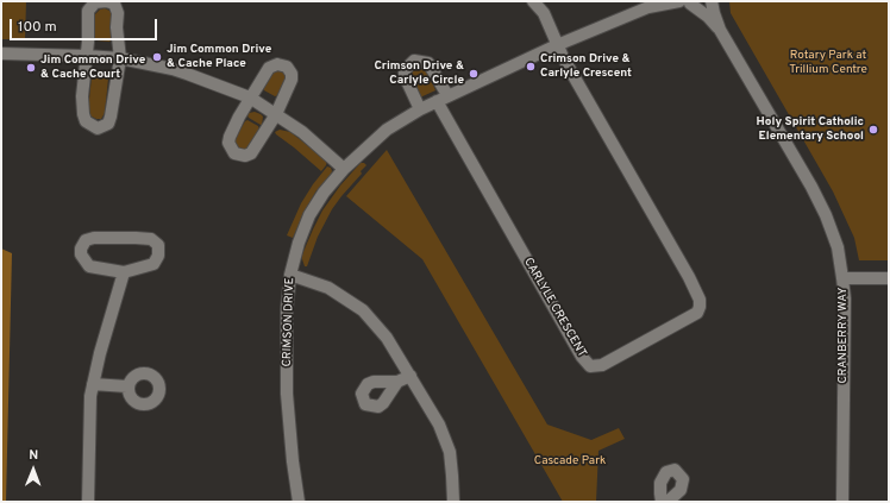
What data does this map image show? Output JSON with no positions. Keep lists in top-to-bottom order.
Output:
{
  "streets": {
    "street": ["CARLYLE CRESCENT", "CRIMSON DRIVE", "CRANBERRY WAY"]
  },
  "crossings": [
    ["CARLYLE CRESCENT", "CRIMSON DRIVE"],
    ["CRIMSON DRIVE", "CRANBERRY WAY"]
  ],
  "parks": ["Rotary Park at Trillium Centre", "Cascade Park"],
  "places": [
    "Jim Common Drive & Cache Place",
    "Crimson Drive & Carlyle Crescent",
    "Jim Common Drive & Cache Court",
    "Crimson Drive & Carlyle Circle",
    "Holy Spirit Catholic Elementary School"
  ],
  "scale_bar": "100 m",
  "north": "top"
}
